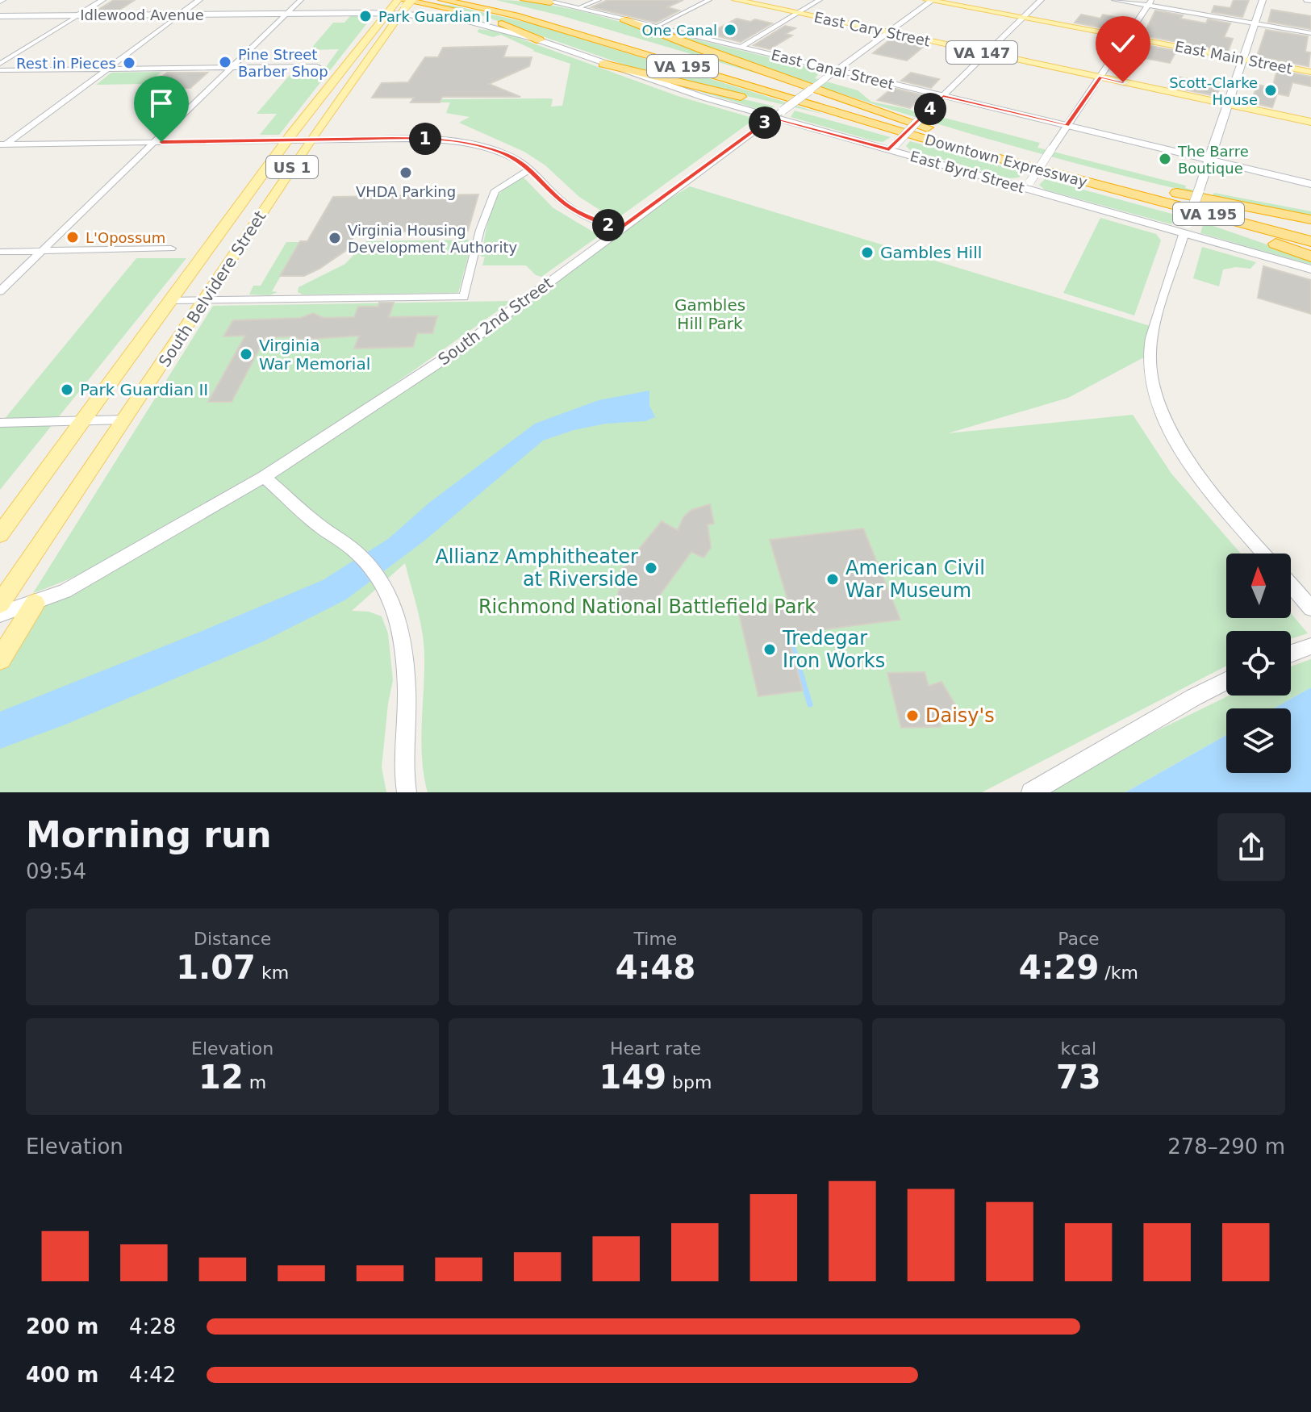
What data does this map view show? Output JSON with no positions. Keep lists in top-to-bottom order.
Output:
{
  "streets": {
    "highway": ["VA 195", "Downtown Expressway"],
    "main road": [
      "Idlewood Avenue",
      "East Cary Street",
      "VA 147",
      "East Main Street",
      "East Canal Street",
      "US 1",
      "East Byrd Street",
      "South Belvidere Street"
    ],
    "street": ["South 2nd Street"]
  },
  "crossings": [
    ["Idlewood Avenue", "South Belvidere Street"],
    ["East Cary Street", "South 2nd Street"],
    ["East Main Street", "South 2nd Street"],
    ["East Canal Street", "South 2nd Street"],
    ["East Byrd Street", "South 2nd Street"]
  ],
  "parks": ["Gambles Hill Park", "Richmond National Battlefield Park"],
  "places": [
    "Park Guardian I",
    "One Canal",
    "Pine Street Barber Shop",
    "Rest in Pieces",
    "Scott-Clarke House",
    "The Barre Boutique",
    "VHDA Parking",
    "L'Opossum",
    "Virginia Housing Development Authority",
    "Gambles Hill",
    "Virginia War Memorial",
    "Park Guardian II",
    "Allianz Amphitheater at Riverside",
    "American Civil War Museum",
    "Tredegar Iron Works",
    "Daisy's"
  ],
  "north": "top",
  "page": {
    "pins": [
      "4",
      "3",
      "1",
      "2"
    ],
    "heading": ["Morning run", "09:54"],
    "stats": [
      ["Distance", "1.07 km"],
      ["Time", "4:48"],
      ["Pace", "4:29 /km"],
      ["Elevation", "12 m"],
      ["Heart rate", "149 bpm"],
      ["kcal", "73"]
    ],
    "chart": ["Elevation", "278–290 m"],
    "list": [
      {
        "name": "200 m",
        "note": "4:28"
      },
      {
        "name": "400 m",
        "note": "4:42"
      }
    ]
  }
}
